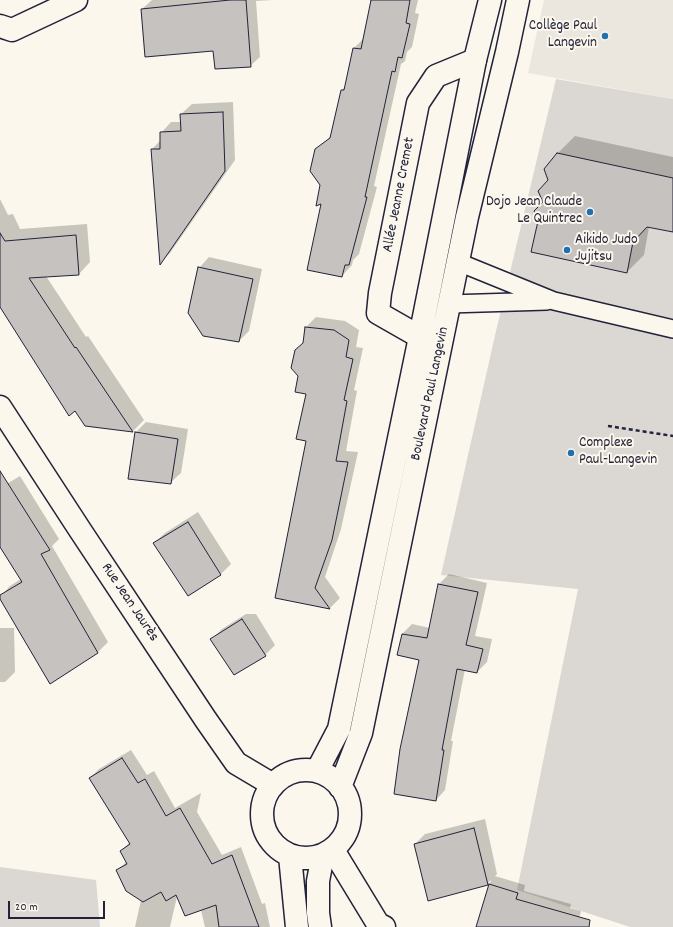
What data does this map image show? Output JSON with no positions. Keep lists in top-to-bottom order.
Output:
{
  "streets": {
    "street": ["Allée Jeanne Cremet", "Boulevard Paul Langevin", "Rue Jean Jaurès"]
  },
  "crossings": [
    ["Allée Jeanne Cremet", "Boulevard Paul Langevin"],
    ["Boulevard Paul Langevin", "Rue Jean Jaurès"]
  ],
  "places": [
    "Collège Paul Langevin",
    "Dojo Jean Claude Le Quintrec",
    "Aikido Judo Jujitsu",
    "Complexe Paul-Langevin"
  ],
  "scale_bar": "20 m"
}
